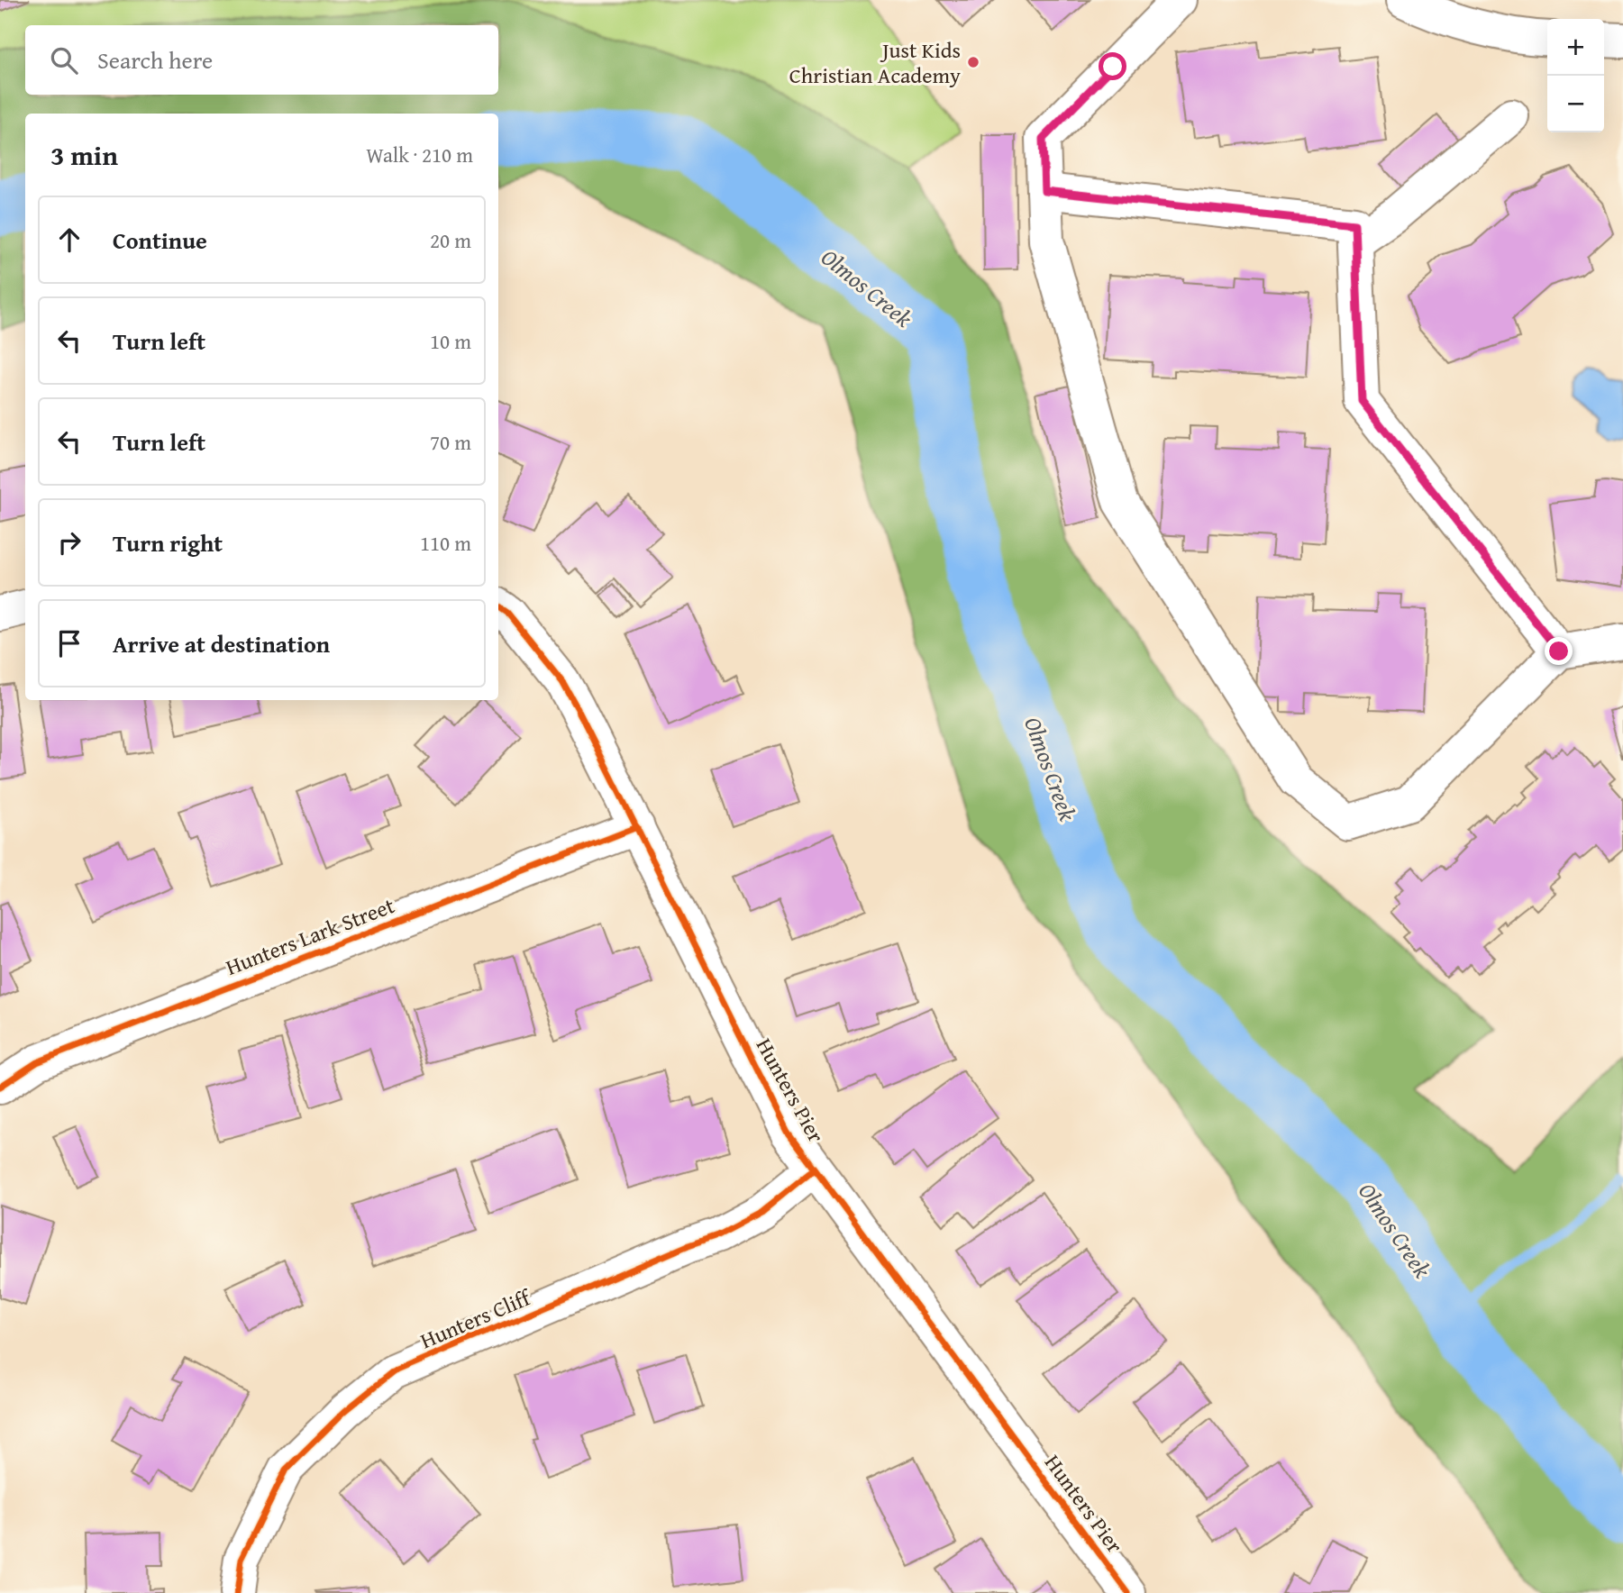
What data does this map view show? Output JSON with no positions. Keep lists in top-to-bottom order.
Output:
{
  "streets": {
    "street": ["Hunters Lark Street", "Hunters Pier", "Hunters Cliff"]
  },
  "crossings": [
    ["Hunters Lark Street", "Hunters Pier"],
    ["Hunters Pier", "Hunters Cliff"]
  ],
  "water": ["Olmos Creek"],
  "places": ["Just Kids Christian Academy"],
  "page": {
    "map_buttons": ["+", "−"],
    "search": "Search here",
    "heading": ["3 min", "Walk · 210 m"],
    "list": [
      ["Continue", "20 m"],
      ["Turn left", "10 m"],
      ["Turn left", "70 m"],
      ["Turn right", "110 m"],
      "Arrive at destination"
    ]
  }
}
